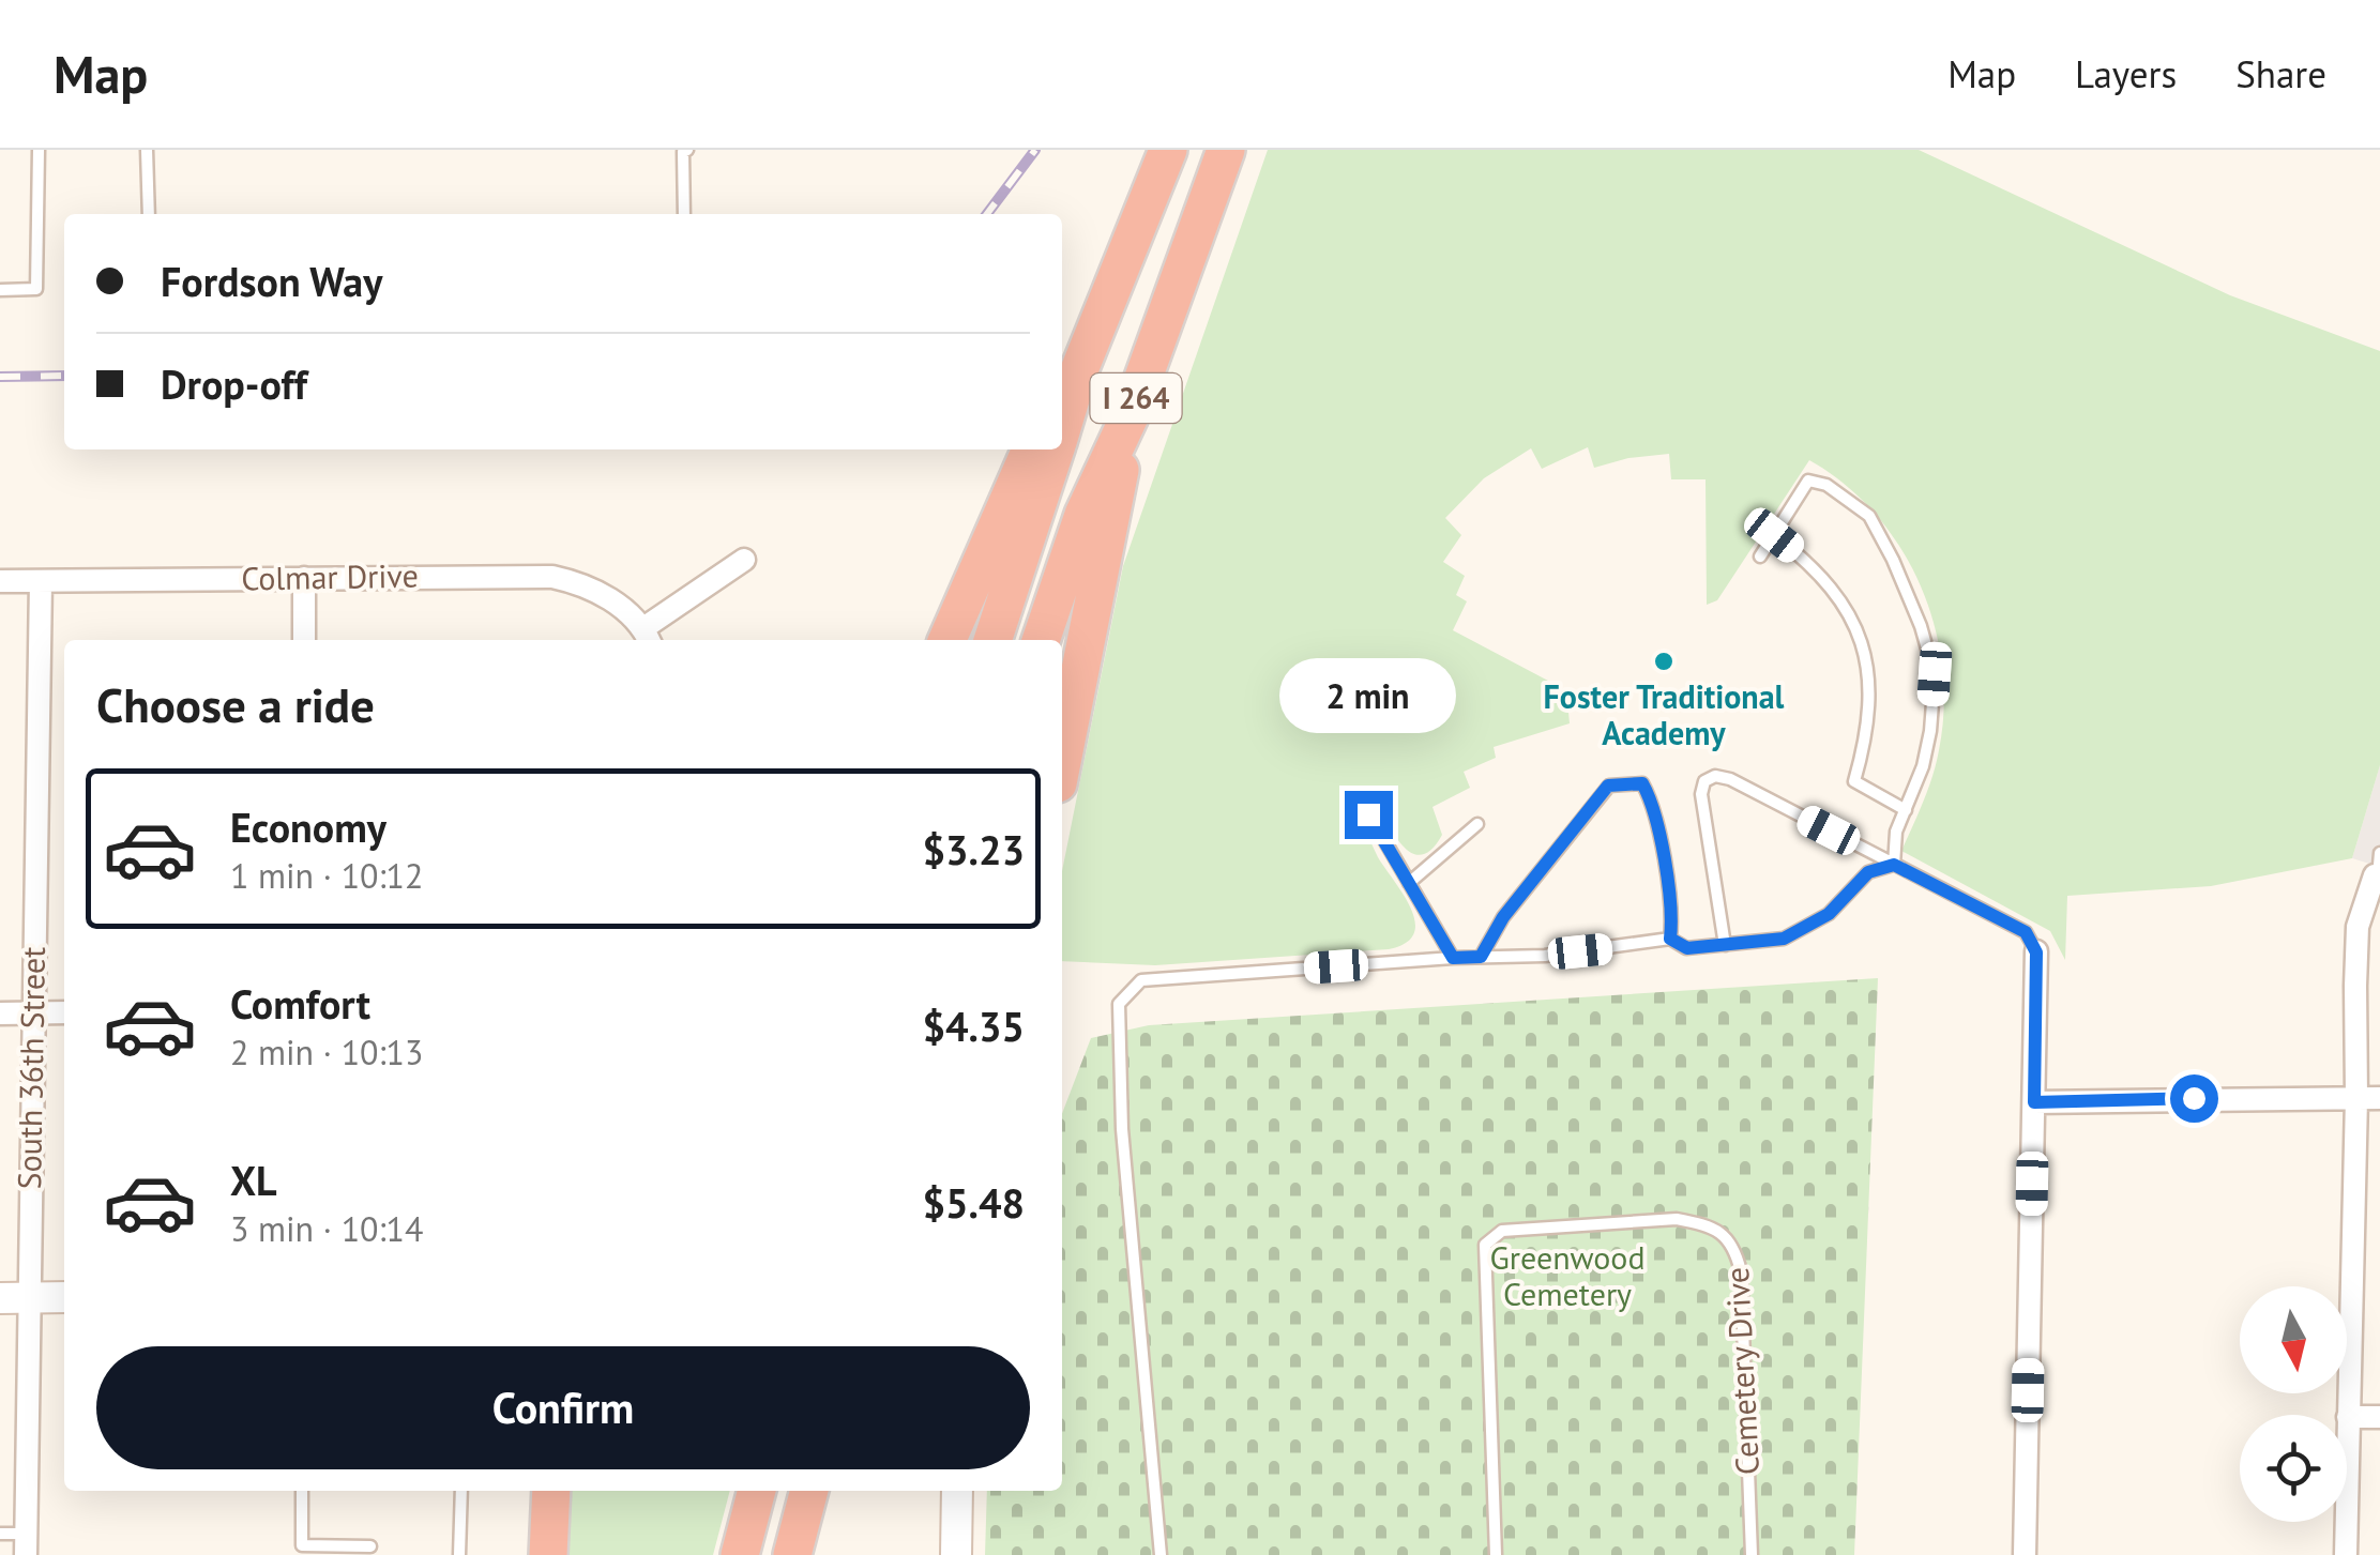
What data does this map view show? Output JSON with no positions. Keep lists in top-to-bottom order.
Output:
{
  "streets": {
    "highway": ["I 264"],
    "street": ["Colmar Drive", "South 36th Street"],
    "lane": ["Cemetery Drive"]
  },
  "crossings": [
    ["Colmar Drive", "South 36th Street"]
  ],
  "parks": ["Greenwood Cemetery"],
  "places": ["Foster Traditional Academy"],
  "north": "bottom",
  "page": {
    "header": "Map",
    "nav": ["Map", "Layers", "Share"],
    "banner": ["Fordson Way", "Drop-off"],
    "heading": "Choose a ride",
    "bubble": "2 min",
    "list": [
      {
        "name": "Economy",
        "note": "1 min · 10:12",
        "value": "$3.23"
      },
      {
        "name": "Comfort",
        "note": "2 min · 10:13",
        "value": "$4.35"
      },
      {
        "name": "XL",
        "note": "3 min · 10:14",
        "value": "$5.48"
      }
    ],
    "buttons": "Confirm"
  }
}
